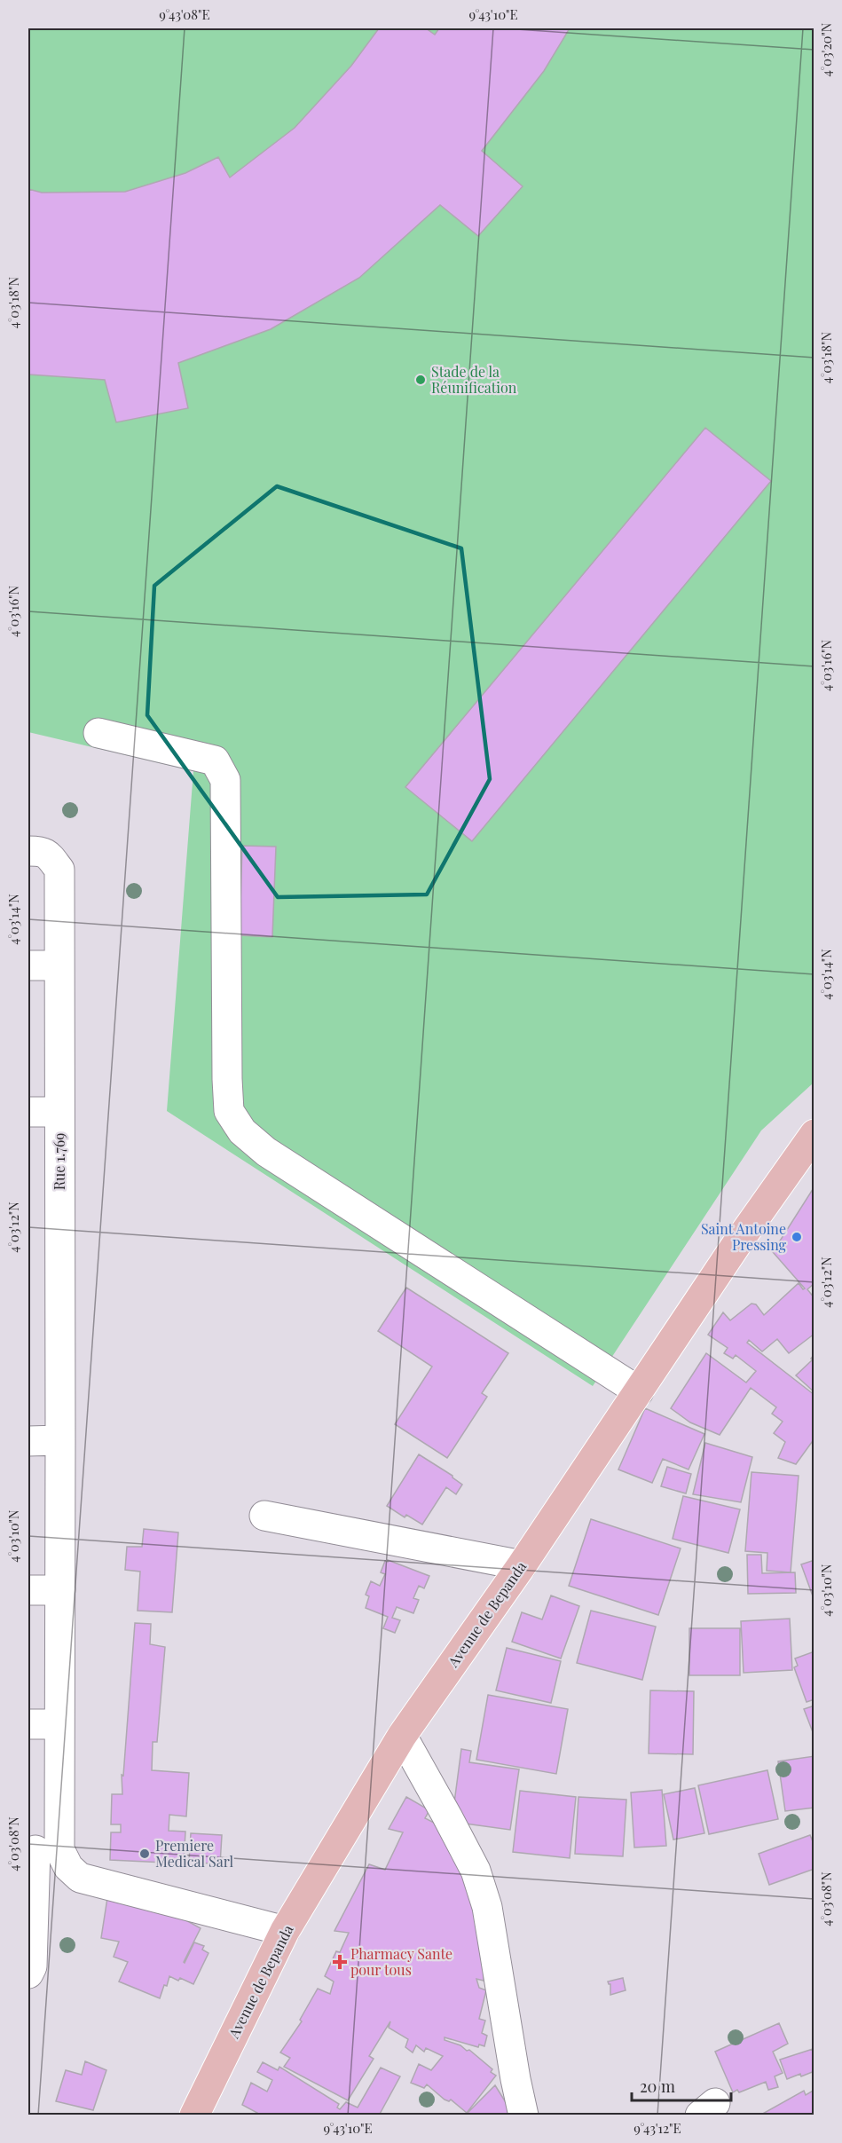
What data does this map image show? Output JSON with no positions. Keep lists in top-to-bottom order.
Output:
{
  "streets": {
    "main road": ["Avenue de Bepanda"],
    "street": ["Rue 1.769"]
  },
  "places": {
    "other": ["Stade de la Réunification", "Saint Antoine Pressing", "Premiere Medical Sarl"],
    "health": ["Pharmacy Sante pour tous"]
  },
  "scale_bar": "20 m",
  "coordinates": [
    "9°43'08\"E",
    "9°43'10\"E",
    "4°03'20\"N",
    "4°03'18\"N",
    "4°03'16\"N",
    "4°03'14\"N",
    "4°03'12\"N",
    "4°03'10\"N",
    "4°03'08\"N",
    "9°43'12\"E"
  ]
}
